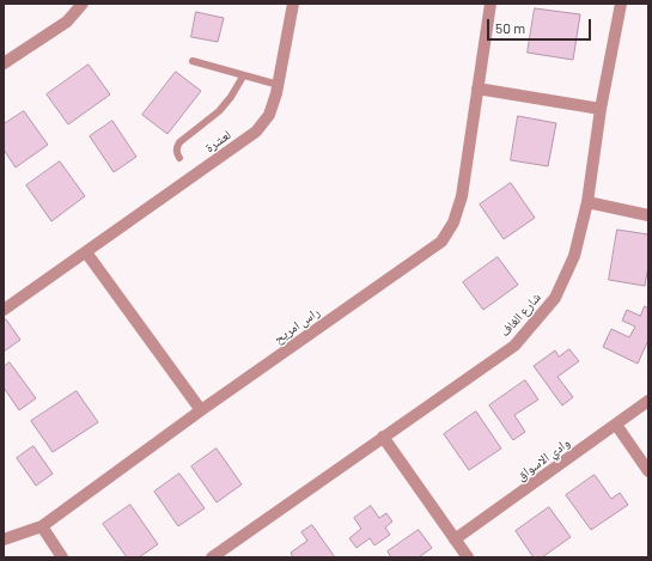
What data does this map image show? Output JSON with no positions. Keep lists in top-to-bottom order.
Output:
{
  "streets": {
    "street": [
      "لعشرة",
      "شارع الغاف",
      "راس امريح",
      "وادي الاسواق"
    ]
  },
  "scale_bar": "50 m"
}
